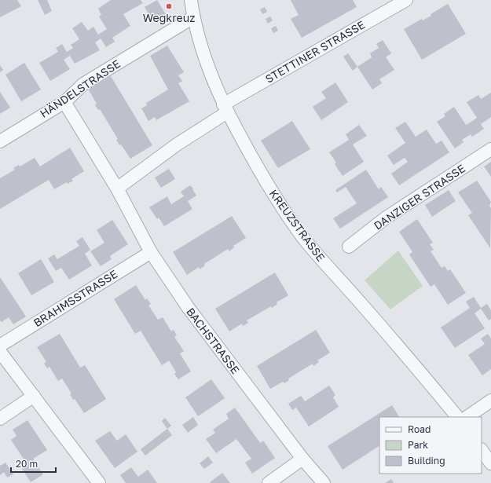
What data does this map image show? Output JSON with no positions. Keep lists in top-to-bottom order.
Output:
{
  "streets": {
    "street": [
      "STETTINER STRASSE",
      "HÄNDELSTRASSE",
      "DANZIGER STRASSE",
      "KREUZSTRASSE",
      "BRAHMSSTRASSE",
      "BACHSTRASSE"
    ]
  },
  "crossings": [
    ["STETTINER STRASSE", "KREUZSTRASSE"],
    ["HÄNDELSTRASSE", "KREUZSTRASSE"],
    ["HÄNDELSTRASSE", "BACHSTRASSE"],
    ["BRAHMSSTRASSE", "BACHSTRASSE"]
  ],
  "places": ["Wegkreuz"],
  "legend": ["Road", "Park", "Building"],
  "scale_bar": "20 m"
}
